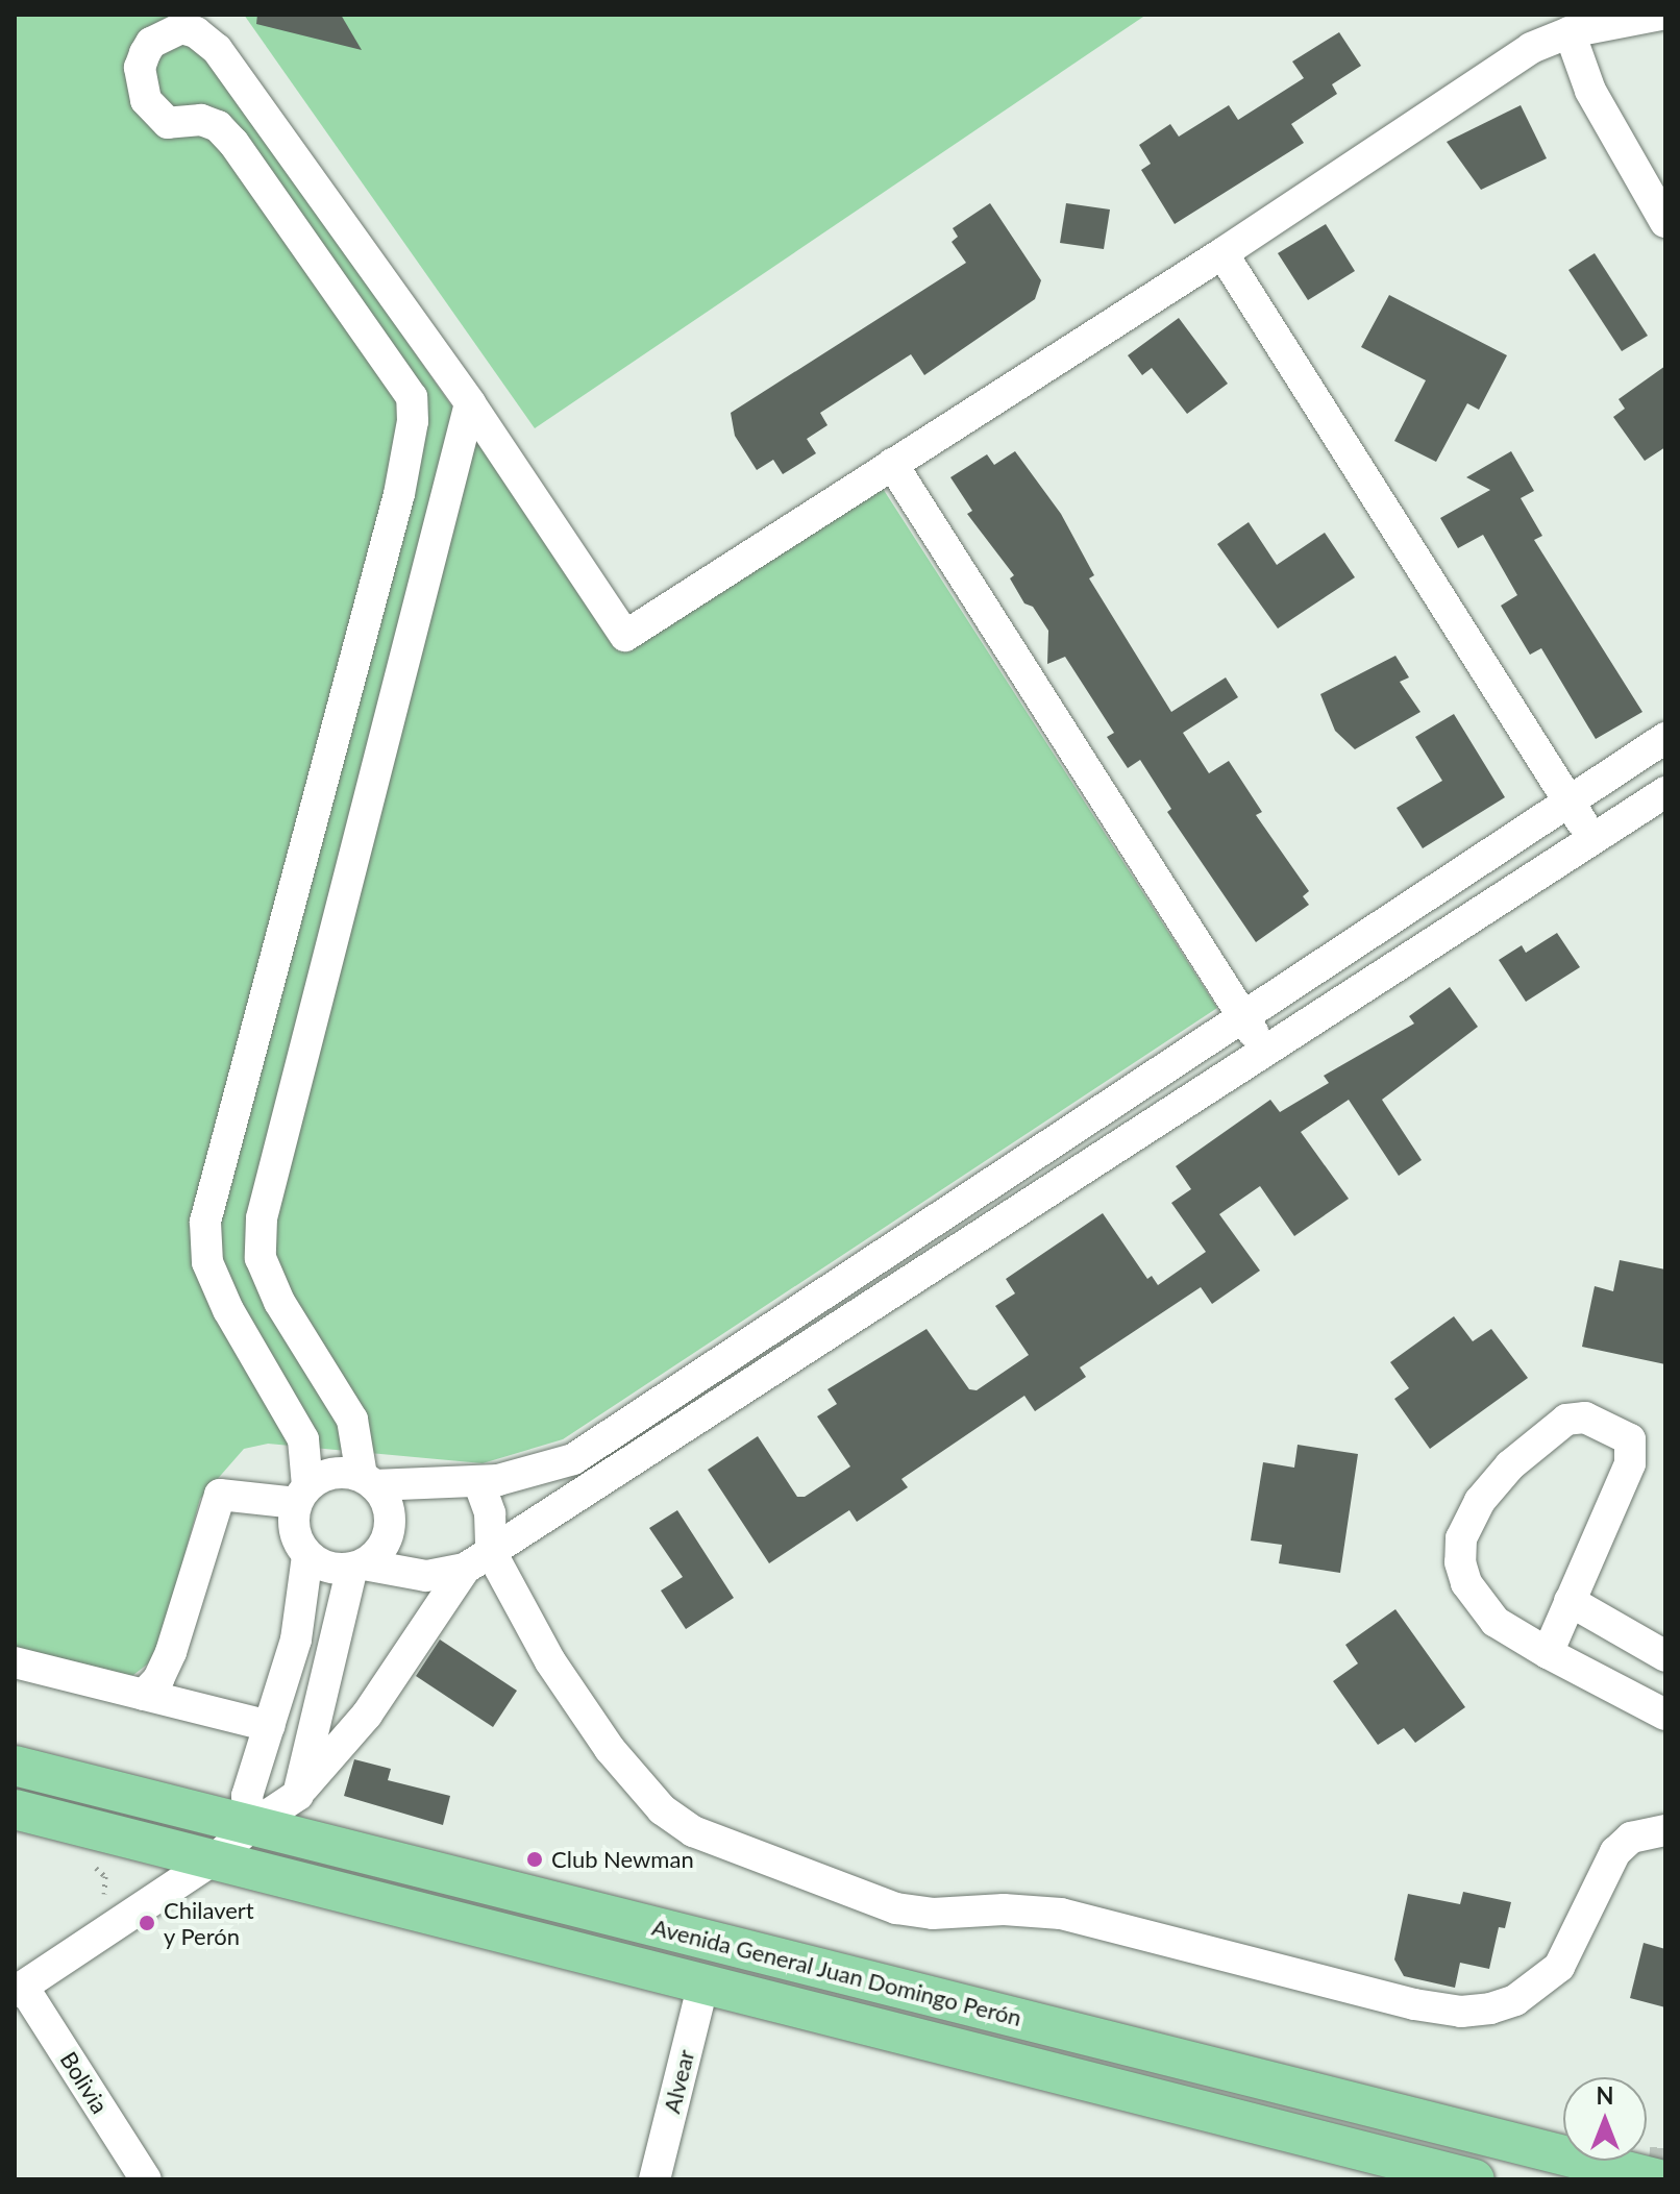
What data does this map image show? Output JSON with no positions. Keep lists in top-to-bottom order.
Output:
{
  "streets": {
    "main road": ["Avenida General Juan Domingo Perón"],
    "street": ["Alvear", "Bolivia"]
  },
  "crossings": [
    ["Avenida General Juan Domingo Perón", "Alvear"]
  ],
  "places": ["Club Newman", "Chilavert y Perón"],
  "north": "top"
}
